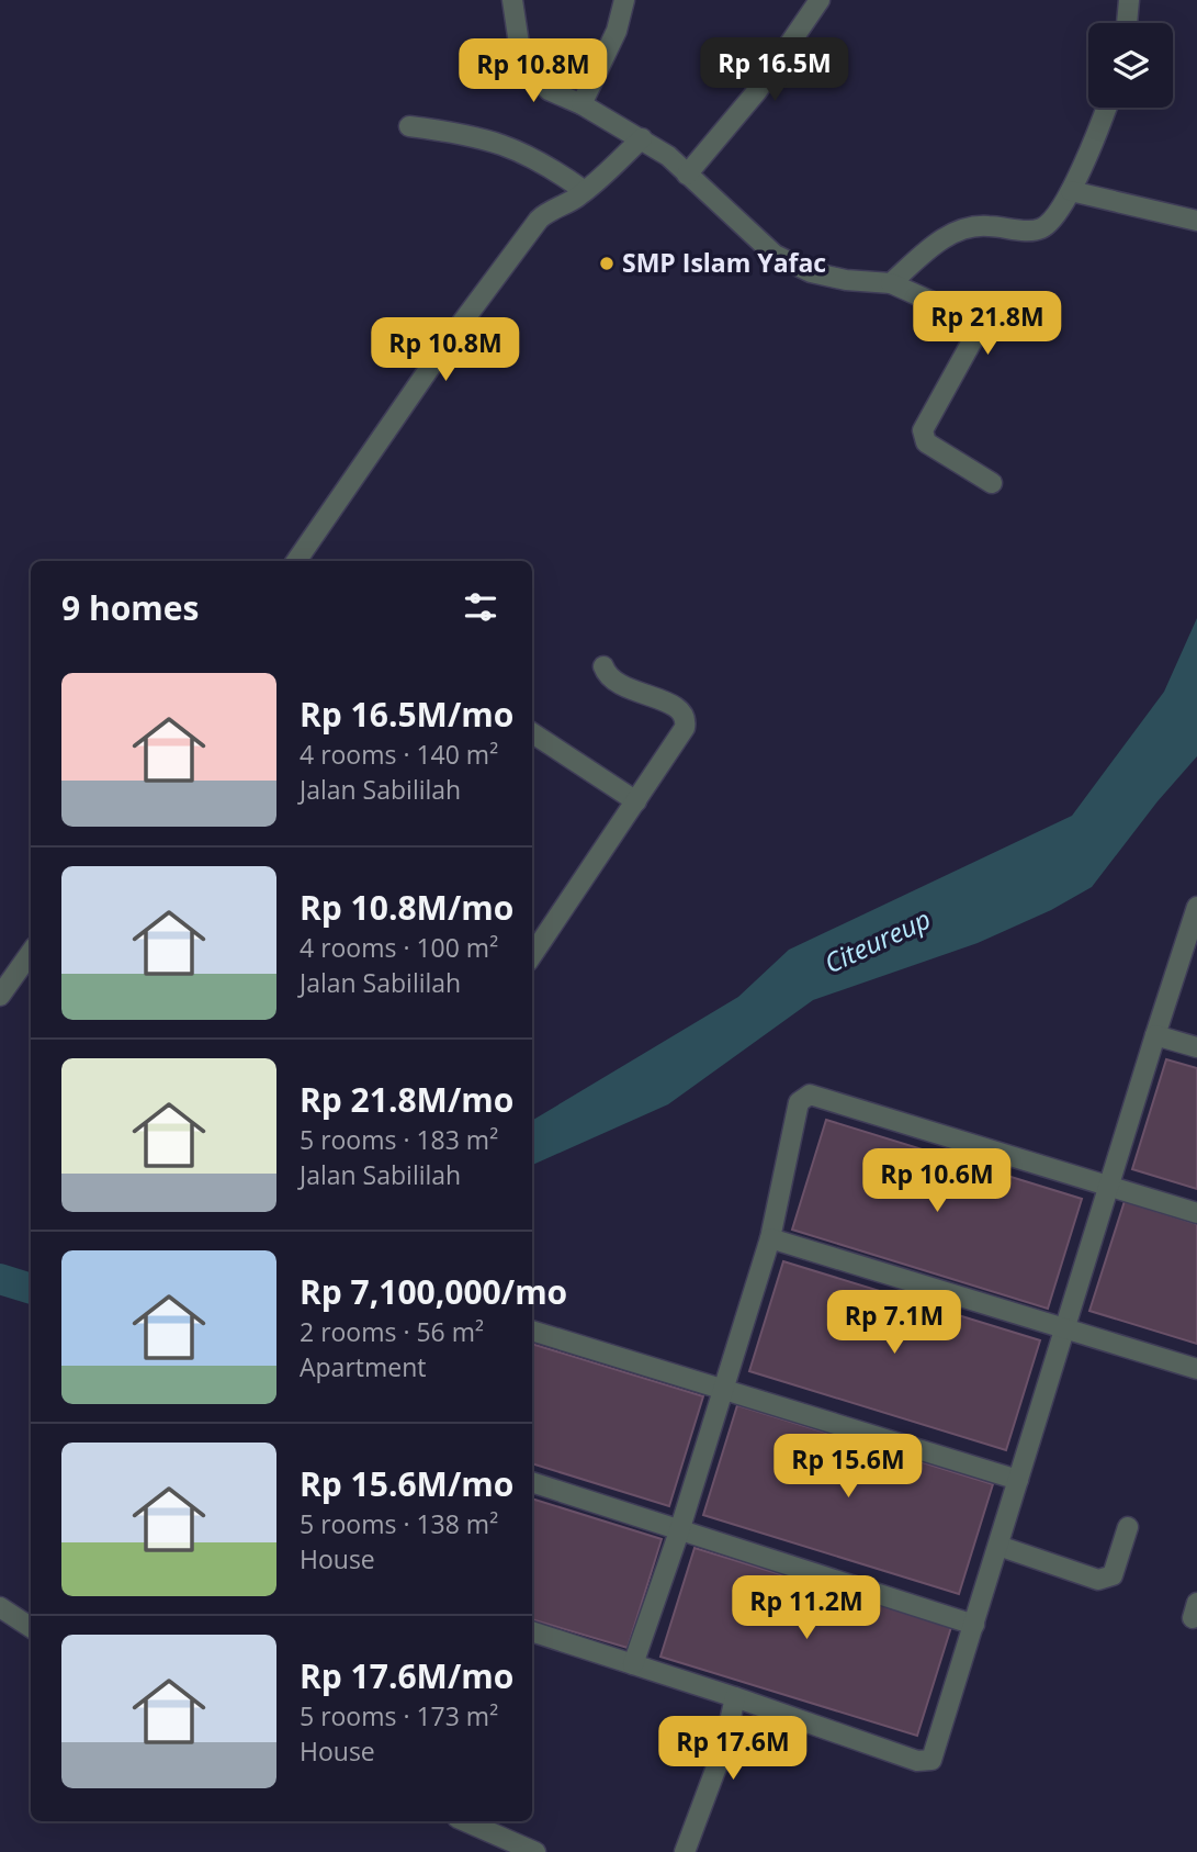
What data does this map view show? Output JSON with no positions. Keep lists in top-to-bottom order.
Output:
{
  "water": ["Citeureup"],
  "places": ["SMP Islam Yafac"],
  "page": {
    "price": [
      "Rp 16.5M",
      "Rp 10.8M",
      "Rp 21.8M",
      "Rp 10.8M",
      "Rp 10.6M",
      "Rp 7.1M",
      "Rp 15.6M",
      "Rp 11.2M",
      "Rp 17.6M"
    ],
    "heading": "9 homes",
    "list": [
      {
        "name": "Rp 16.5M/mo",
        "note": "4 rooms · 140 m² · Jalan Sabililah"
      },
      {
        "name": "Rp 10.8M/mo",
        "note": "4 rooms · 100 m² · Jalan Sabililah"
      },
      {
        "name": "Rp 21.8M/mo",
        "note": "5 rooms · 183 m² · Jalan Sabililah"
      },
      {
        "name": "Rp 7,100,000/mo",
        "note": "2 rooms · 56 m² · Apartment"
      },
      {
        "name": "Rp 15.6M/mo",
        "note": "5 rooms · 138 m² · House"
      },
      {
        "name": "Rp 17.6M/mo",
        "note": "5 rooms · 173 m² · House"
      }
    ]
  }
}
